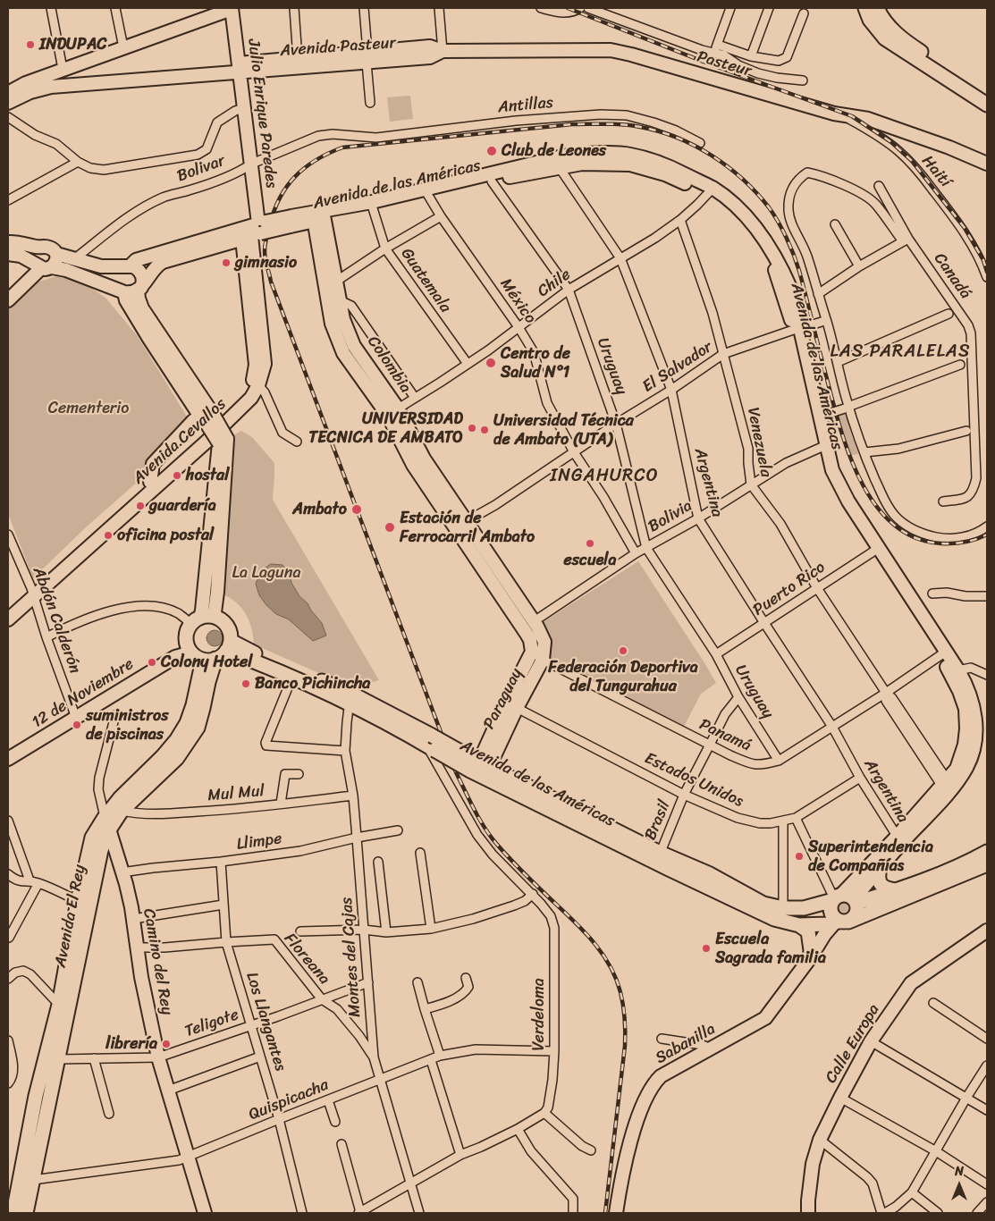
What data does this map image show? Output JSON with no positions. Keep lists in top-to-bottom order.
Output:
{
  "streets": {
    "main road": ["Avenida de las Américas", "Avenida El Rey"],
    "street": [
      "Avenida Pasteur",
      "Pasteur",
      "Antillas",
      "Julio Enrique Paredes",
      "Bolivar",
      "Haití",
      "Canadá",
      "Guatemala",
      "Chile",
      "México",
      "Colombia",
      "Uruguay",
      "El Salvador",
      "Avenida Cevallos",
      "Venezuela",
      "Argentina",
      "Bolivia",
      "Puerto Rico",
      "Abdón Calderón",
      "12 de Noviembre",
      "Paraguay",
      "Panamá",
      "Estados Unidos",
      "Mul Mul",
      "Brasil",
      "Llimpe",
      "Montes del Cajas",
      "Floreana",
      "Camino del Rey",
      "Verdeloma",
      "Los Llangantes",
      "Teligote",
      "Sabanilla",
      "Calle Europa",
      "Quispicacha"
    ]
  },
  "crossings": [
    ["Avenida Pasteur", "Pasteur"],
    ["Avenida Pasteur", "Julio Enrique Paredes"],
    ["Pasteur", "Haití"],
    ["Antillas", "Bolivar"],
    ["Julio Enrique Paredes", "Bolivar"],
    ["Julio Enrique Paredes", "Avenida de las Américas"],
    ["Julio Enrique Paredes", "Avenida Cevallos"],
    ["Avenida de las Américas", "Guatemala"],
    ["Avenida de las Américas", "Chile"],
    ["Avenida de las Américas", "México"],
    ["Avenida de las Américas", "Colombia"],
    ["Avenida de las Américas", "Uruguay"],
    ["Avenida de las Américas", "El Salvador"],
    ["Avenida de las Américas", "Avenida Cevallos"],
    ["Avenida de las Américas", "Venezuela"],
    ["Avenida de las Américas", "Argentina"],
    ["Avenida de las Américas", "Bolivia"],
    ["Avenida de las Américas", "Puerto Rico"],
    ["Avenida de las Américas", "12 de Noviembre"],
    ["Avenida de las Américas", "Paraguay"],
    ["Avenida de las Américas", "Panamá"],
    ["Avenida de las Américas", "Brasil"],
    ["Avenida de las Américas", "Avenida El Rey"],
    ["Avenida de las Américas", "Montes del Cajas"],
    ["Avenida de las Américas", "Verdeloma"],
    ["Avenida de las Américas", "Sabanilla"],
    ["Guatemala", "Chile"],
    ["Chile", "México"],
    ["Chile", "Colombia"],
    ["Chile", "Uruguay"],
    ["Chile", "Venezuela"],
    ["Chile", "Argentina"],
    ["México", "El Salvador"],
    ["México", "Bolivia"],
    ["Colombia", "El Salvador"],
    ["Colombia", "Bolivia"],
    ["Colombia", "Paraguay"],
    ["Colombia", "Panamá"],
    ["Uruguay", "El Salvador"],
    ["Uruguay", "Bolivia"],
    ["Uruguay", "Puerto Rico"],
    ["Uruguay", "Panamá"],
    ["Uruguay", "Brasil"],
    ["El Salvador", "Venezuela"],
    ["El Salvador", "Argentina"],
    ["Avenida Cevallos", "Abdón Calderón"],
    ["Venezuela", "Bolivia"],
    ["Venezuela", "Puerto Rico"],
    ["Venezuela", "Panamá"],
    ["Argentina", "Bolivia"],
    ["Argentina", "Puerto Rico"],
    ["Argentina", "Panamá"],
    ["Argentina", "Estados Unidos"],
    ["Abdón Calderón", "12 de Noviembre"],
    ["12 de Noviembre", "Avenida El Rey"],
    ["Paraguay", "Panamá"],
    ["Paraguay", "Estados Unidos"],
    ["Panamá", "Brasil"],
    ["Estados Unidos", "Brasil"],
    ["Mul Mul", "Avenida El Rey"],
    ["Mul Mul", "Montes del Cajas"],
    ["Llimpe", "Montes del Cajas"],
    ["Llimpe", "Camino del Rey"],
    ["Llimpe", "Los Llangantes"],
    ["Avenida El Rey", "Camino del Rey"],
    ["Avenida El Rey", "Teligote"],
    ["Avenida El Rey", "Quispicacha"],
    ["Montes del Cajas", "Floreana"],
    ["Montes del Cajas", "Teligote"],
    ["Montes del Cajas", "Quispicacha"],
    ["Floreana", "Camino del Rey"],
    ["Floreana", "Los Llangantes"],
    ["Floreana", "Teligote"],
    ["Camino del Rey", "Teligote"],
    ["Camino del Rey", "Quispicacha"],
    ["Verdeloma", "Quispicacha"],
    ["Los Llangantes", "Teligote"],
    ["Los Llangantes", "Quispicacha"]
  ],
  "districts": ["LAS PARALELAS", "INGAHURCO"],
  "parks": ["Cementerio", "La Laguna"],
  "places": [
    "INDUPAC",
    "Club de Leones",
    "gimnasio",
    "Centro de Salud N°1",
    "UNIVERSIDAD TECNICA DE AMBATO",
    "Universidad Técnica de Ambato (UTA)",
    "hostal",
    "guardería",
    "Ambato",
    "Estación de Ferrocarril Ambato",
    "oficina postal",
    "escuela",
    "Federación Deportiva del Tungurahua",
    "Colony Hotel",
    "Banco Pichincha",
    "suministros de piscinas",
    "Superintendencia de Compañías",
    "Escuela Sagrada familia",
    "librería"
  ],
  "north": "top"
}
